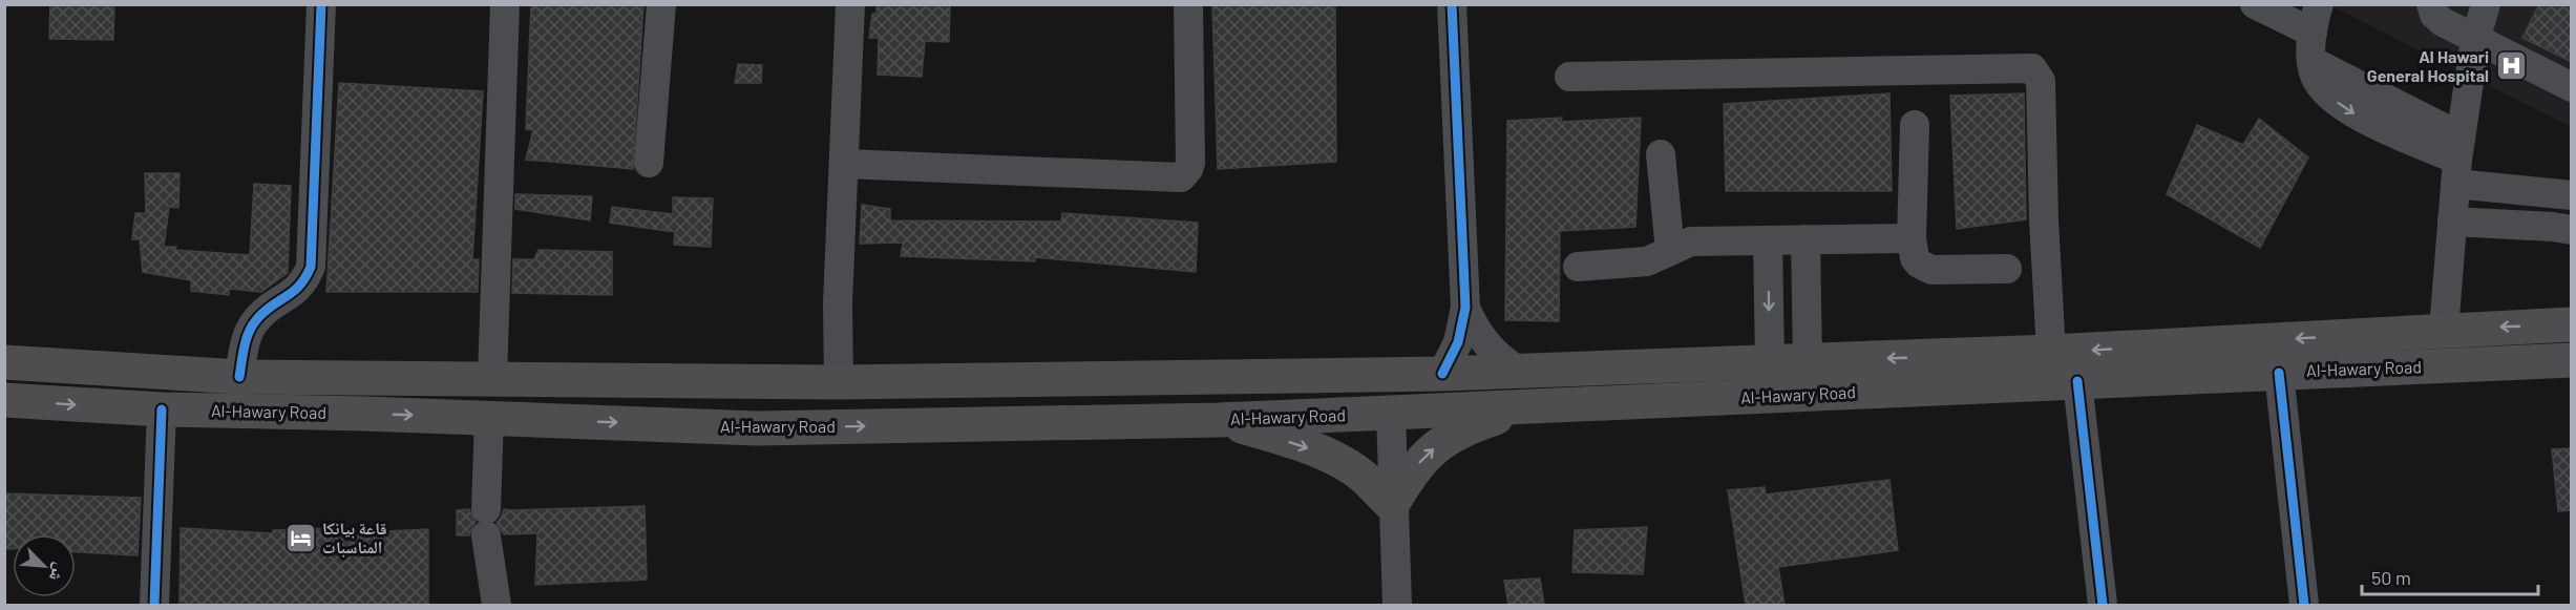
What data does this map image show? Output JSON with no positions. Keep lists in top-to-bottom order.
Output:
{
  "streets": {
    "highway": ["Al-Hawary Road"]
  },
  "places": {
    "hospital": ["Al Hawari General Hospital"],
    "hotel": ["قاعة بيانكا المناسبات"]
  },
  "scale_bar": "50 m",
  "north": "bottom right"
}
